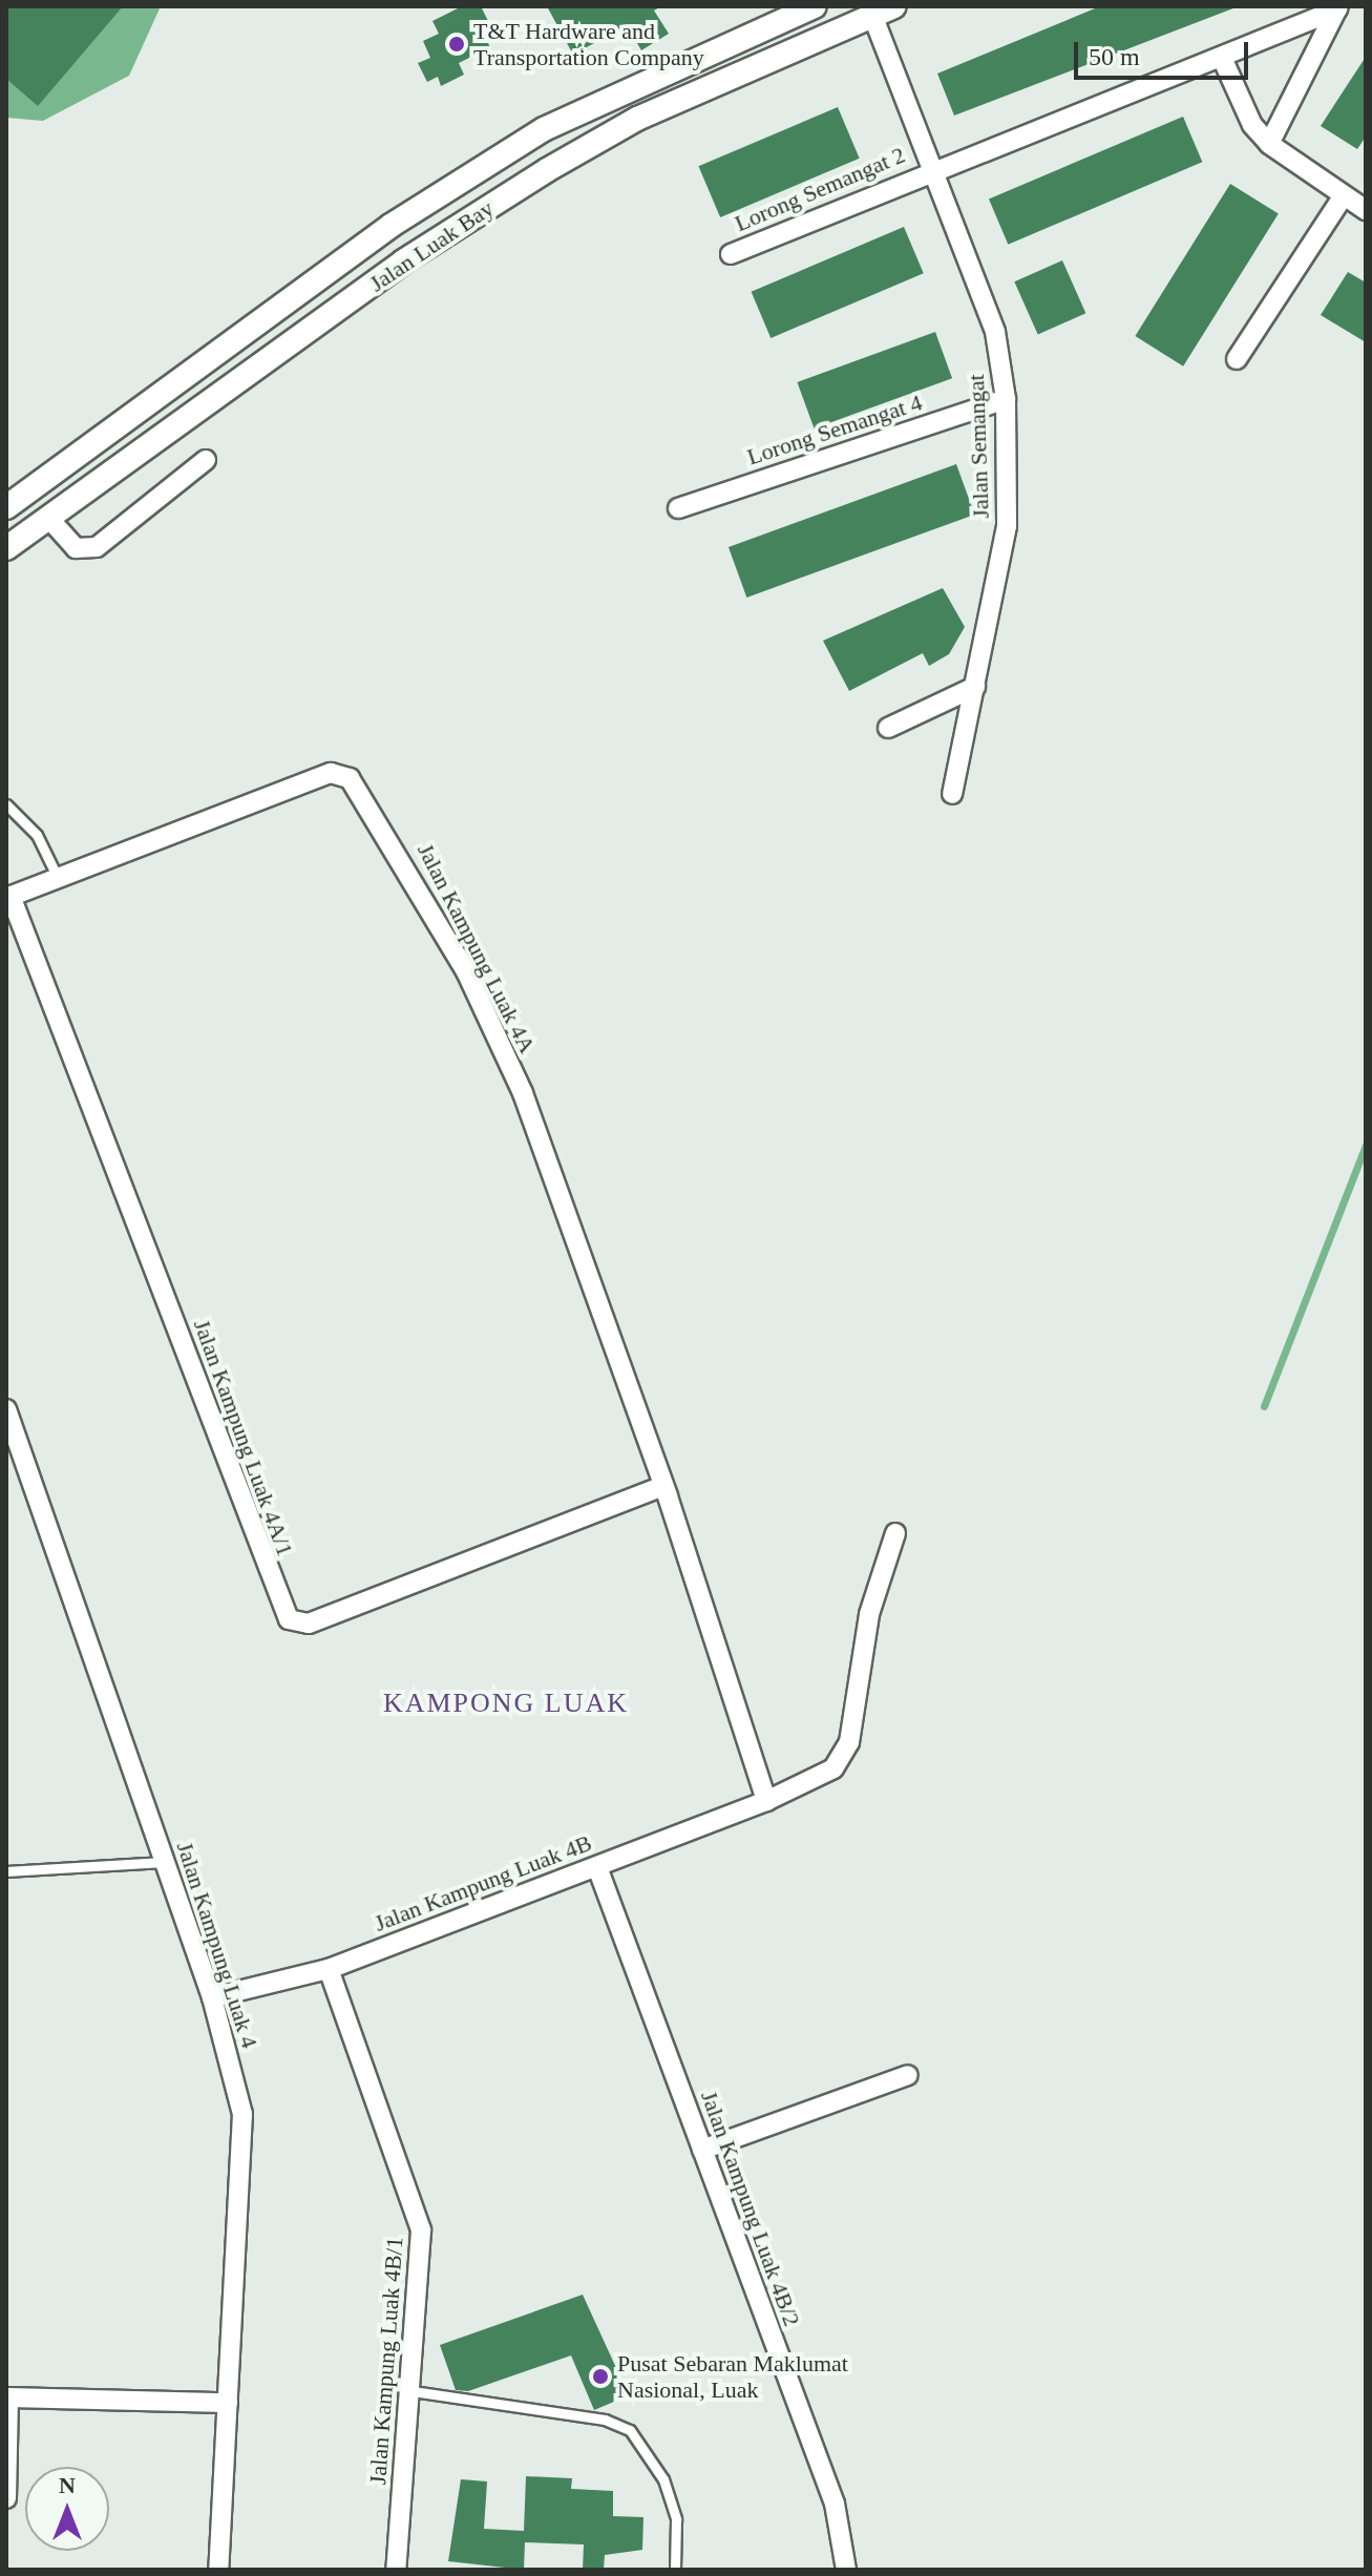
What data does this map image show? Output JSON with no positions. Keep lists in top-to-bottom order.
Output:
{
  "streets": {
    "street": [
      "Lorong Semangat 2",
      "Jalan Luak Bay",
      "Lorong Semangat 4",
      "Jalan Semangat",
      "Jalan Kampung Luak 4A",
      "Jalan Kampung Luak 4A/1",
      "Jalan Kampung Luak 4B",
      "Jalan Kampung Luak 4",
      "Jalan Kampung Luak 4B/2",
      "Jalan Kampung Luak 4B/1"
    ]
  },
  "crossings": [
    ["Lorong Semangat 2", "Jalan Semangat"],
    ["Jalan Luak Bay", "Jalan Semangat"],
    ["Lorong Semangat 4", "Jalan Semangat"],
    ["Jalan Kampung Luak 4A", "Jalan Kampung Luak 4A/1"],
    ["Jalan Kampung Luak 4A", "Jalan Kampung Luak 4B"],
    ["Jalan Kampung Luak 4B", "Jalan Kampung Luak 4"],
    ["Jalan Kampung Luak 4B", "Jalan Kampung Luak 4B/2"],
    ["Jalan Kampung Luak 4B", "Jalan Kampung Luak 4B/1"]
  ],
  "districts": ["KAMPONG LUAK"],
  "places": ["T&T Hardware and Transportation Company", "Pusat Sebaran Maklumat Nasional, Luak"],
  "scale_bar": "50 m",
  "north": "top"
}
